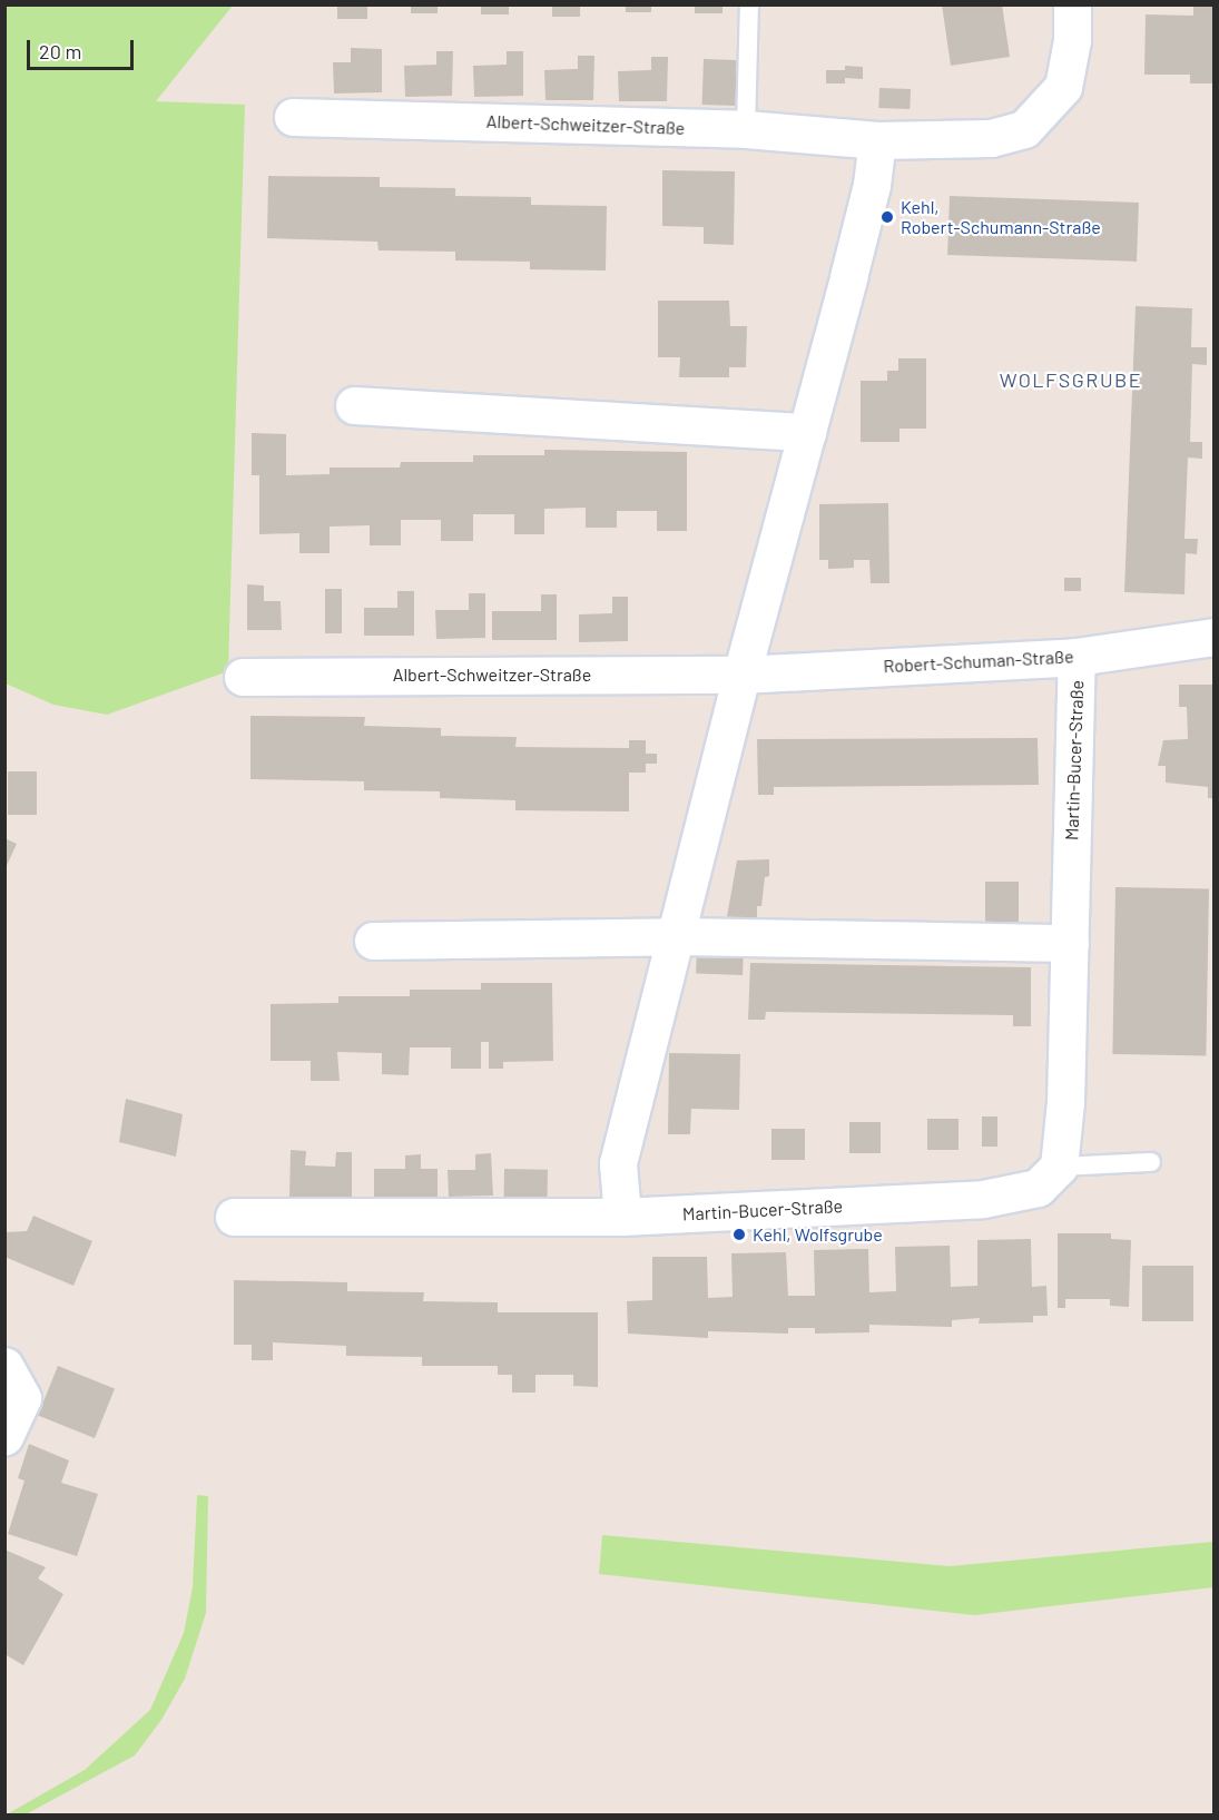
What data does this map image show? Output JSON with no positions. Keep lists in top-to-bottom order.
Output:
{
  "streets": {
    "street": ["Albert-Schweitzer-Straße", "Robert-Schuman-Straße", "Martin-Bucer-Straße"]
  },
  "crossings": [
    ["Albert-Schweitzer-Straße", "Robert-Schuman-Straße"],
    ["Robert-Schuman-Straße", "Martin-Bucer-Straße"]
  ],
  "districts": ["WOLFSGRUBE"],
  "places": ["Kehl, Robert-Schumann-Straße", "Kehl, Wolfsgrube"],
  "scale_bar": "20 m"
}
